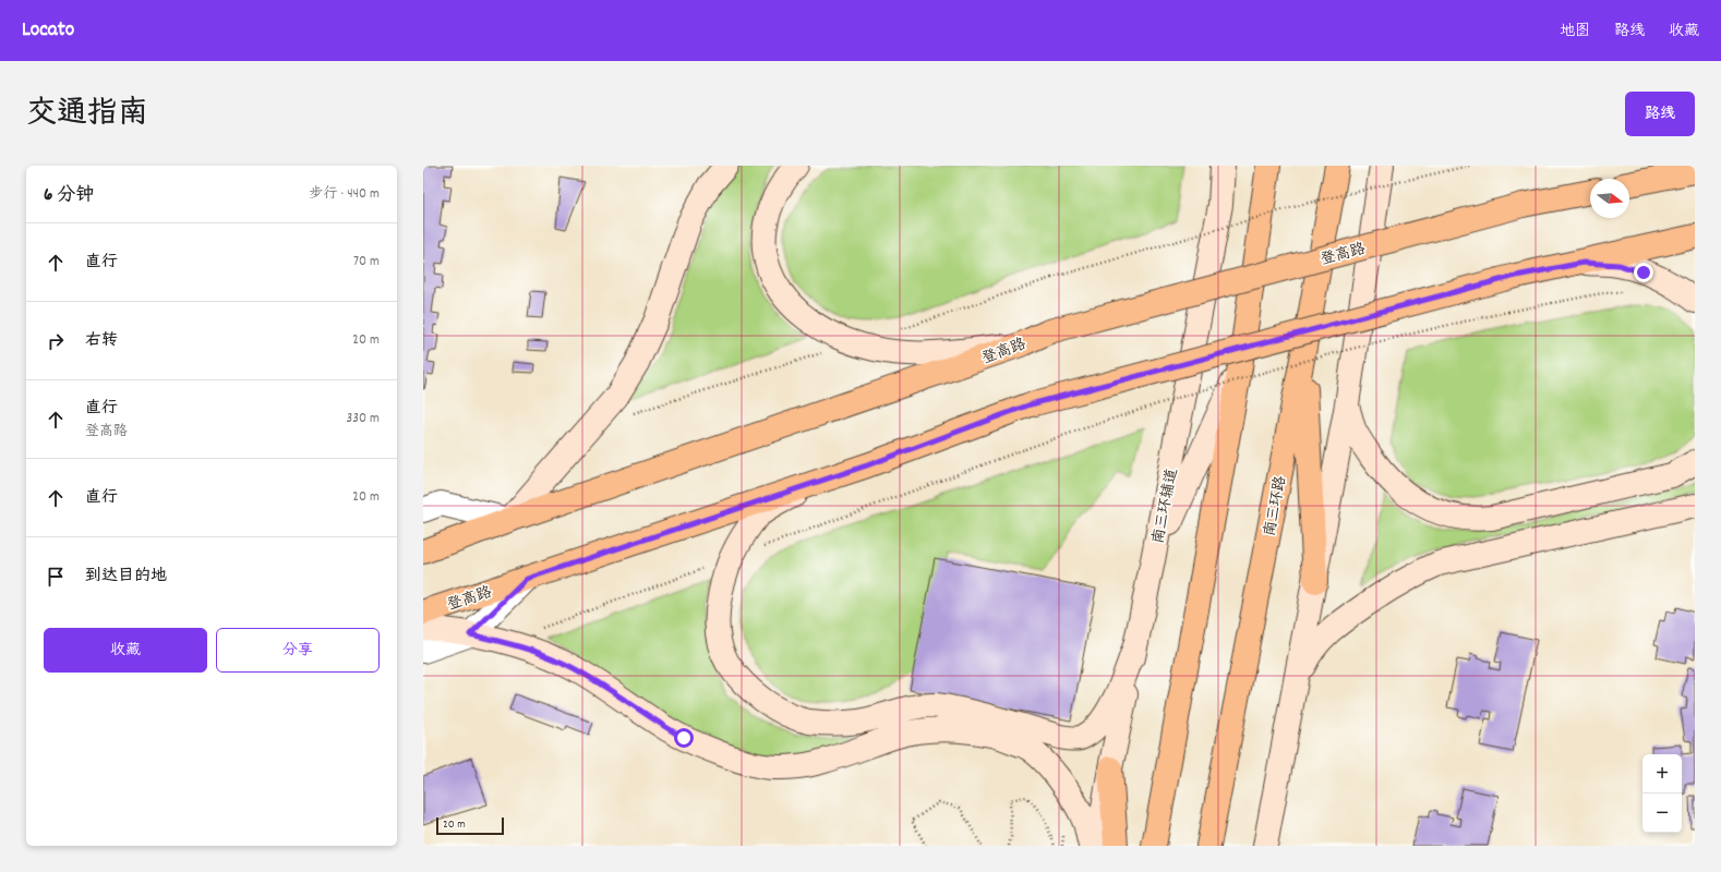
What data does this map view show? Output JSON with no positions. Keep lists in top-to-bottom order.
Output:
{
  "streets": {
    "main road": ["登高路", "南三环辅道", "南三环路"]
  },
  "scale_bar": "20 m",
  "north": "right",
  "page": {
    "header": "Locato",
    "nav": ["地图", "路线", "收藏"],
    "title": "交通指南",
    "buttons": [
      "路线",
      ["收藏", "分享"]
    ],
    "heading": ["6 分钟", "步行 · 440 m"],
    "list": [
      ["直行", "70 m"],
      ["右转", "20 m"],
      ["直行", "登高路", "330 m"],
      ["直行", "20 m"],
      "到达目的地"
    ],
    "map_buttons": ["+", "−"],
    "scale": "20 m"
  }
}
